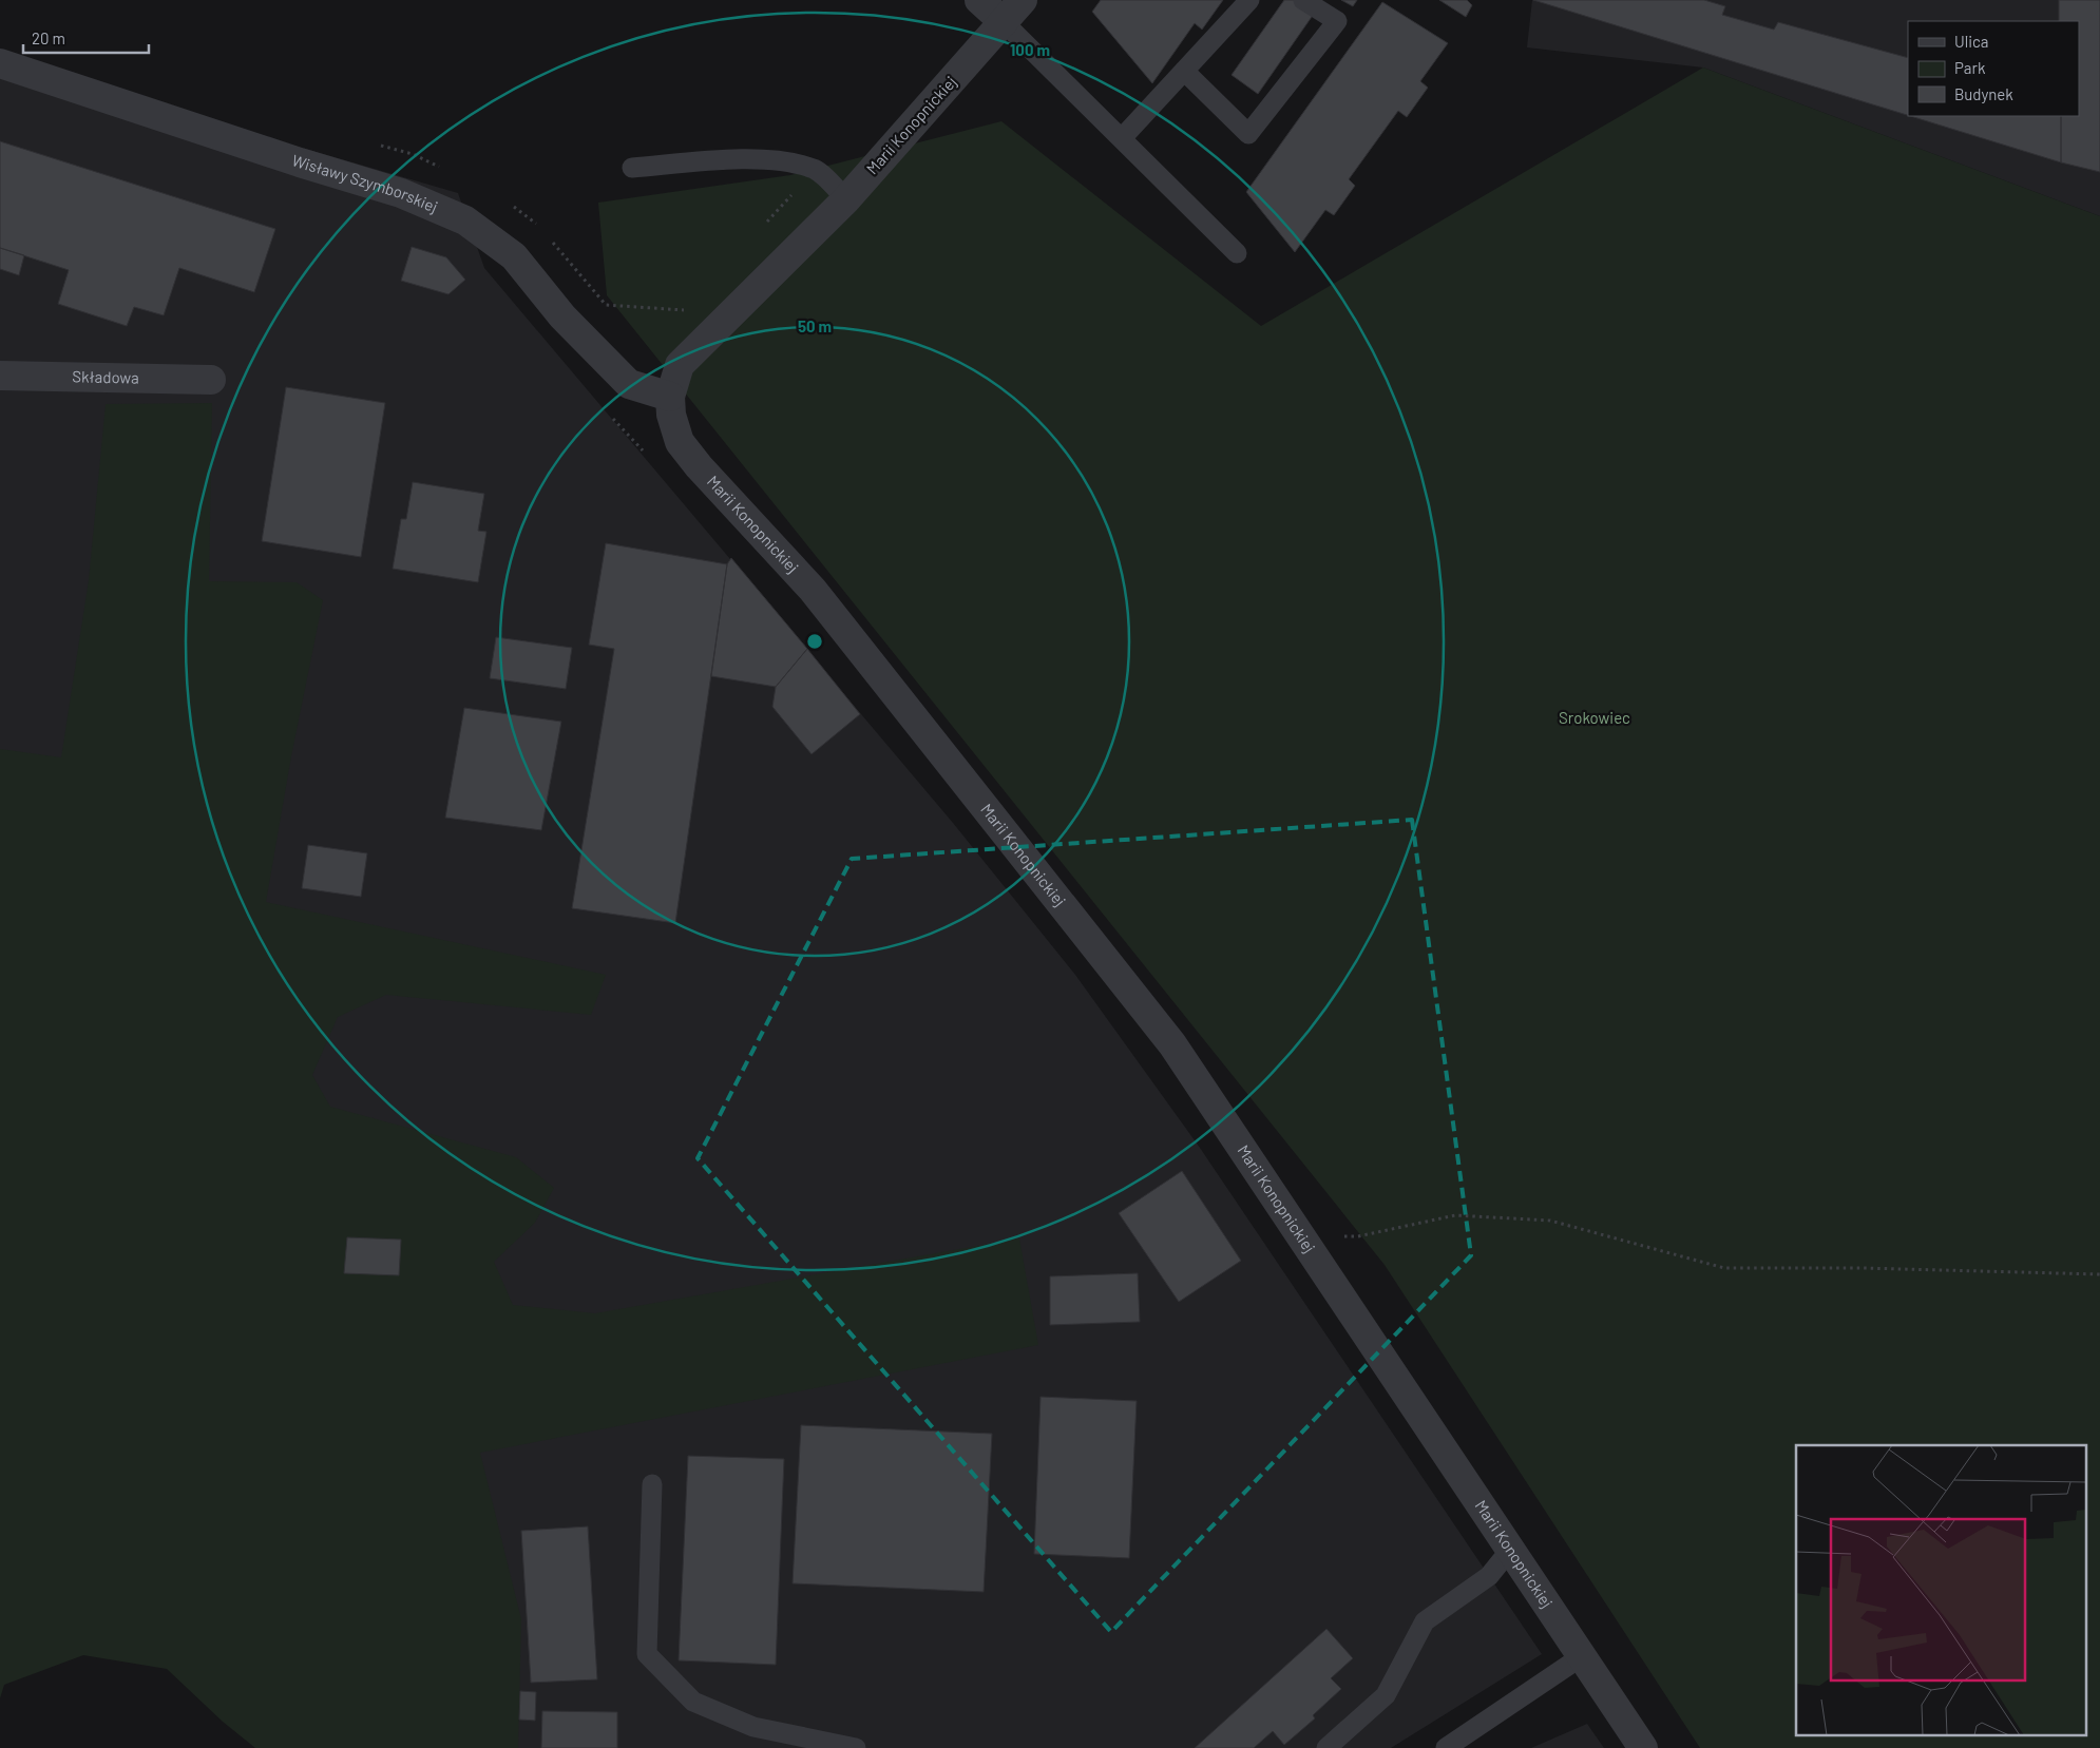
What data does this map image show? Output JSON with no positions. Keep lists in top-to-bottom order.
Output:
{
  "streets": {
    "street": ["Marii Konopnickiej", "Wisławy Szymborskiej", "Składowa"]
  },
  "crossings": [
    ["Marii Konopnickiej", "Wisławy Szymborskiej"]
  ],
  "parks": ["Srokowiec"],
  "legend": ["Ulica", "Park", "Budynek"],
  "scale_bar": "20 m",
  "rings": ["100 m", "50 m"]
}
